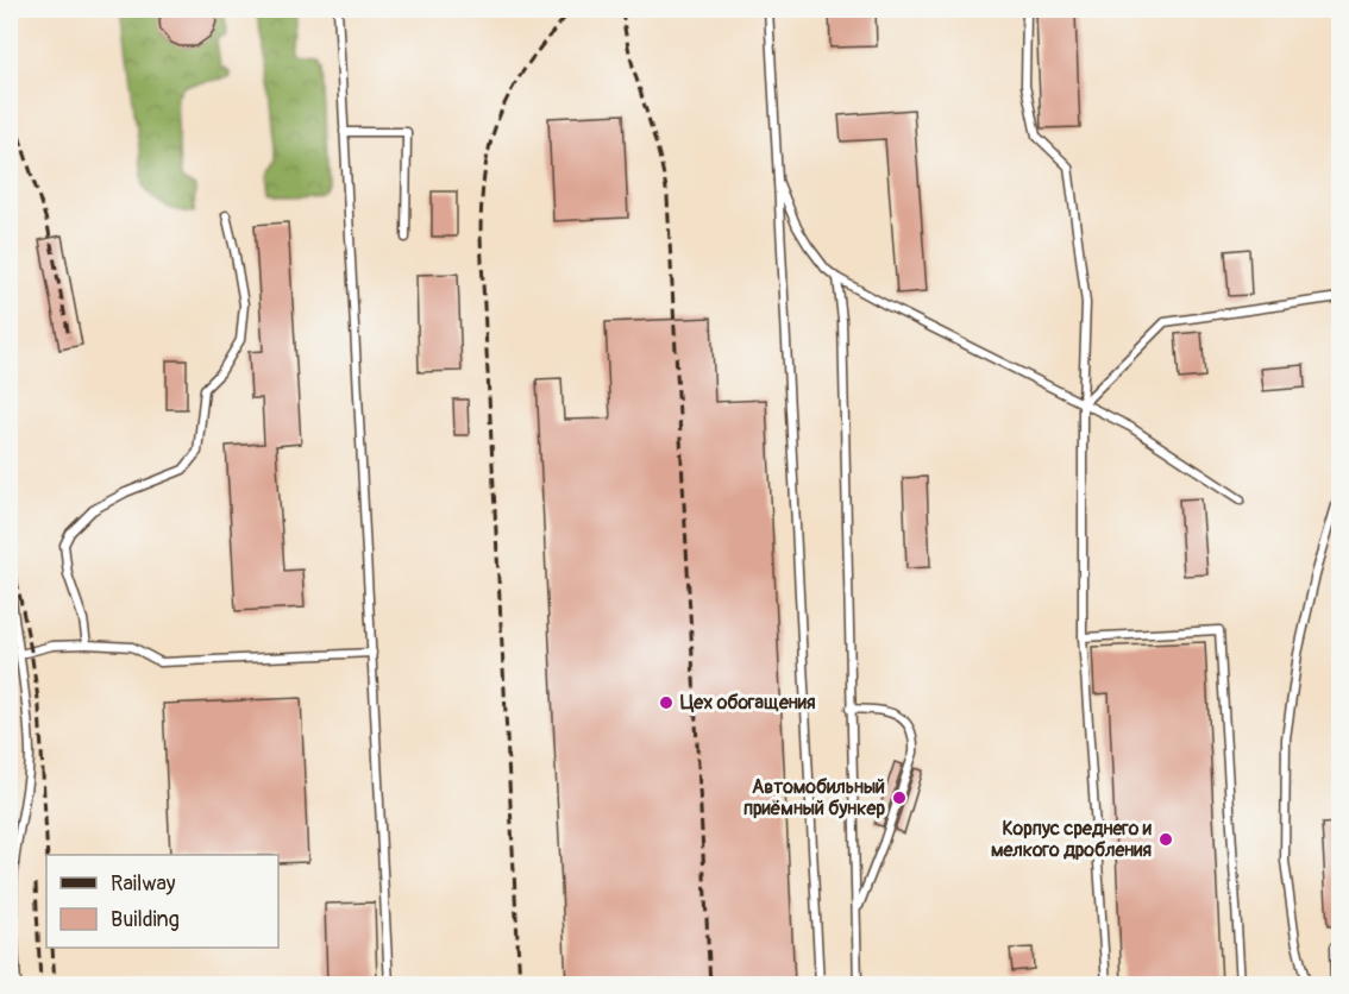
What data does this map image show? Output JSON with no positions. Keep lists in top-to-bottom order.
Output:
{
  "places": ["Цех обогащения", "Автомобильный приёмный бункер", "Корпус среднего и мелкого дробления"],
  "legend": ["Railway", "Building"]
}
